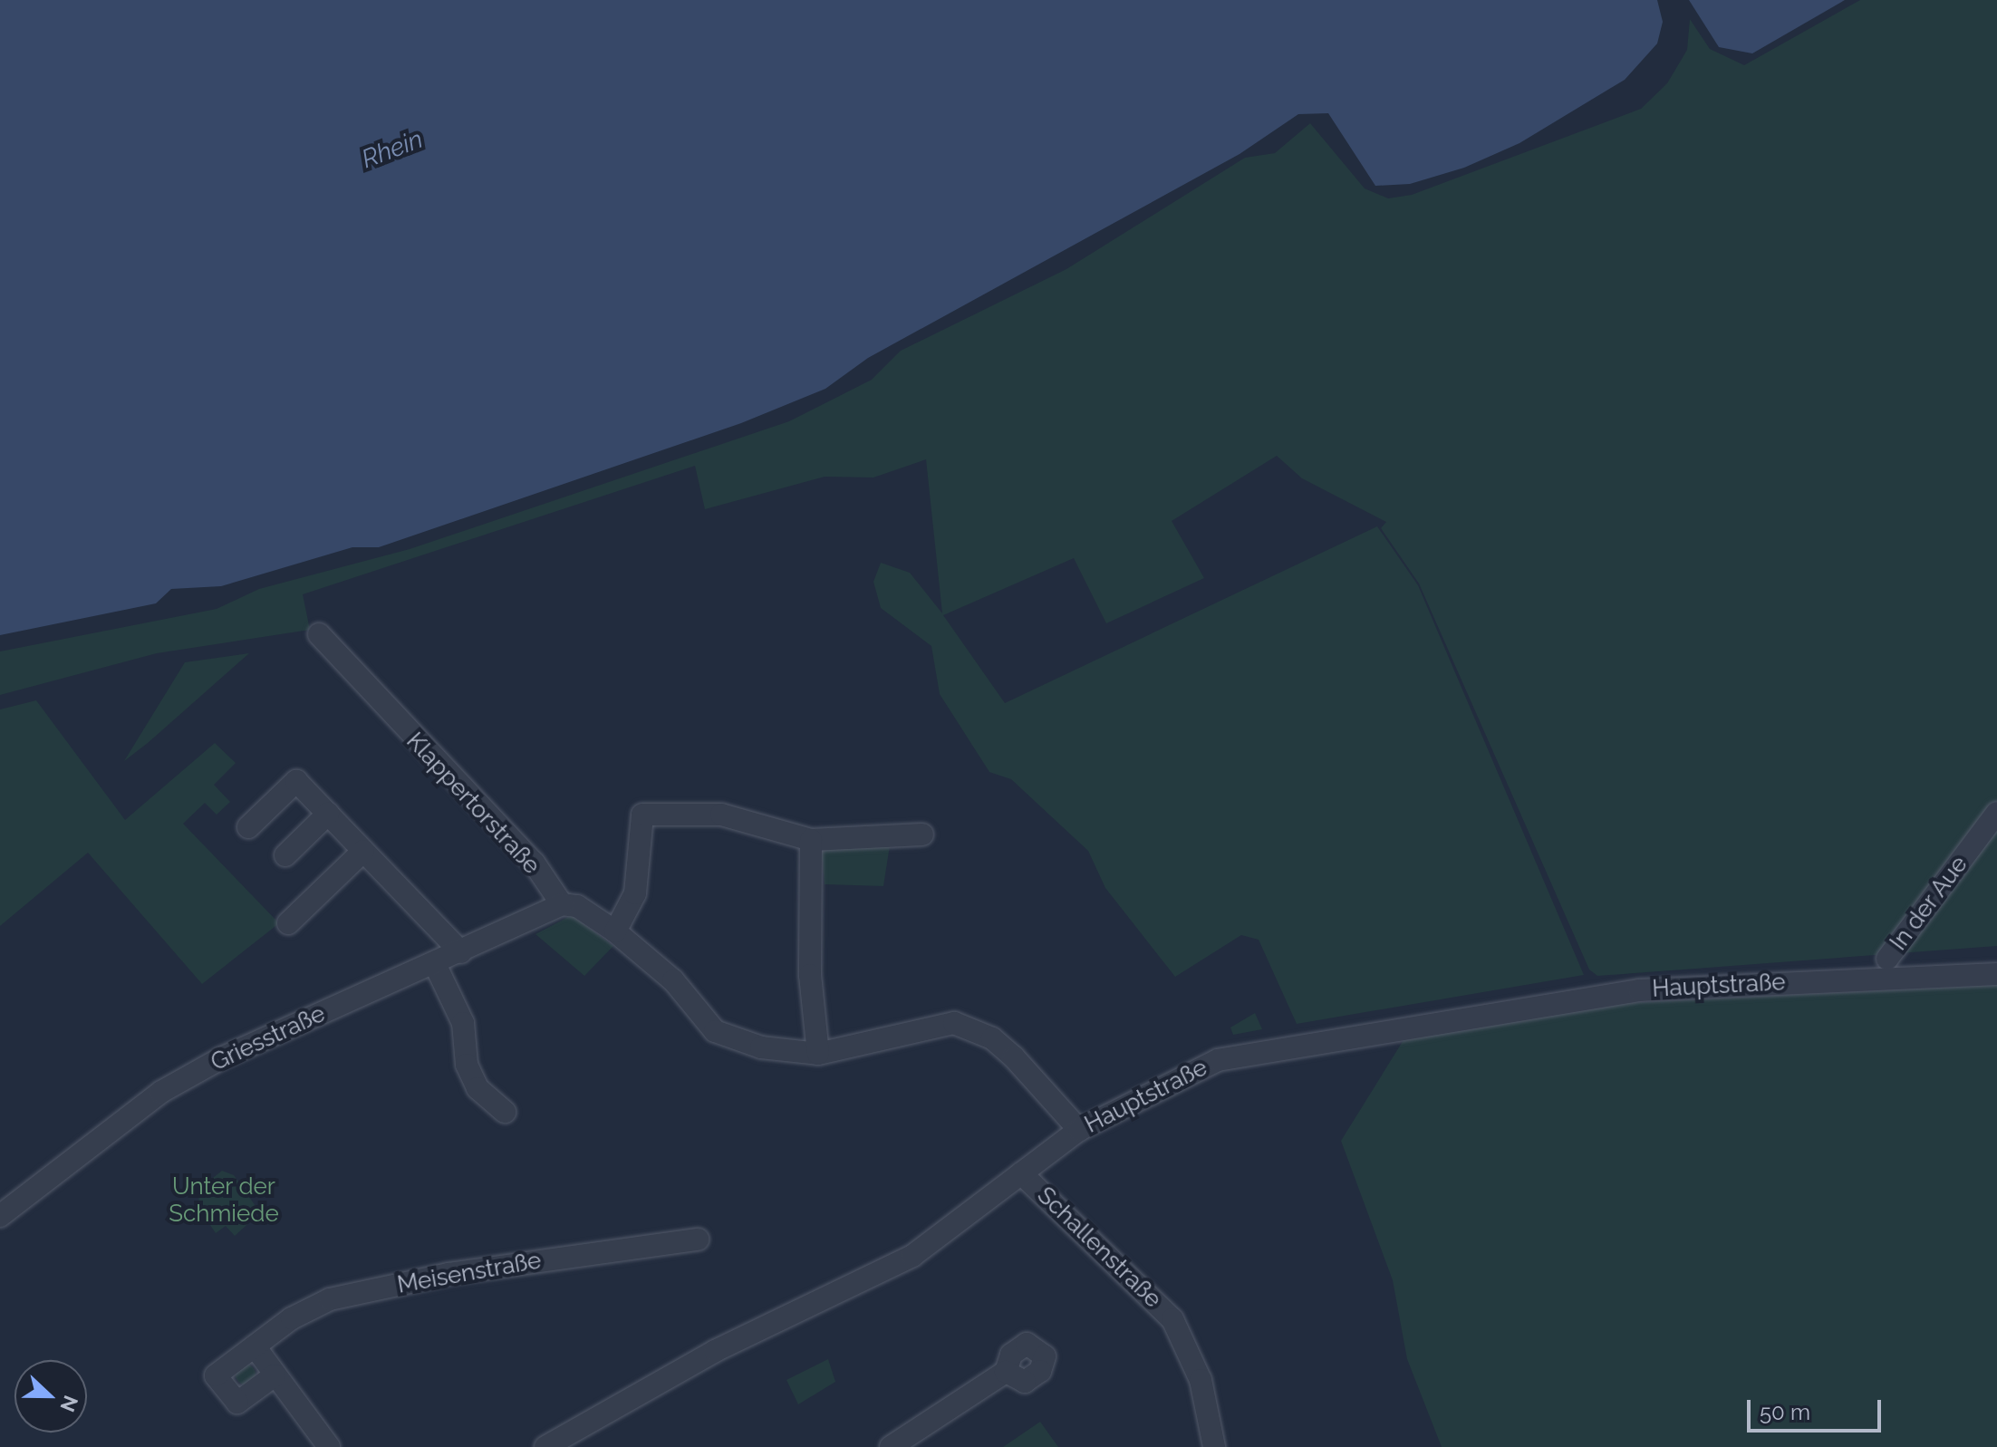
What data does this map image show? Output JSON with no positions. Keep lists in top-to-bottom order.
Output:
{
  "streets": {
    "street": [
      "Klappertorstraße",
      "In der Aue",
      "Hauptstraße",
      "Griesstraße",
      "Schallenstraße",
      "Meisenstraße"
    ]
  },
  "crossings": [
    ["Klappertorstraße", "Griesstraße"],
    ["Hauptstraße", "Schallenstraße"]
  ],
  "water": ["Rhein"],
  "parks": ["Unter der Schmiede"],
  "scale_bar": "50 m",
  "north": "right"
}
